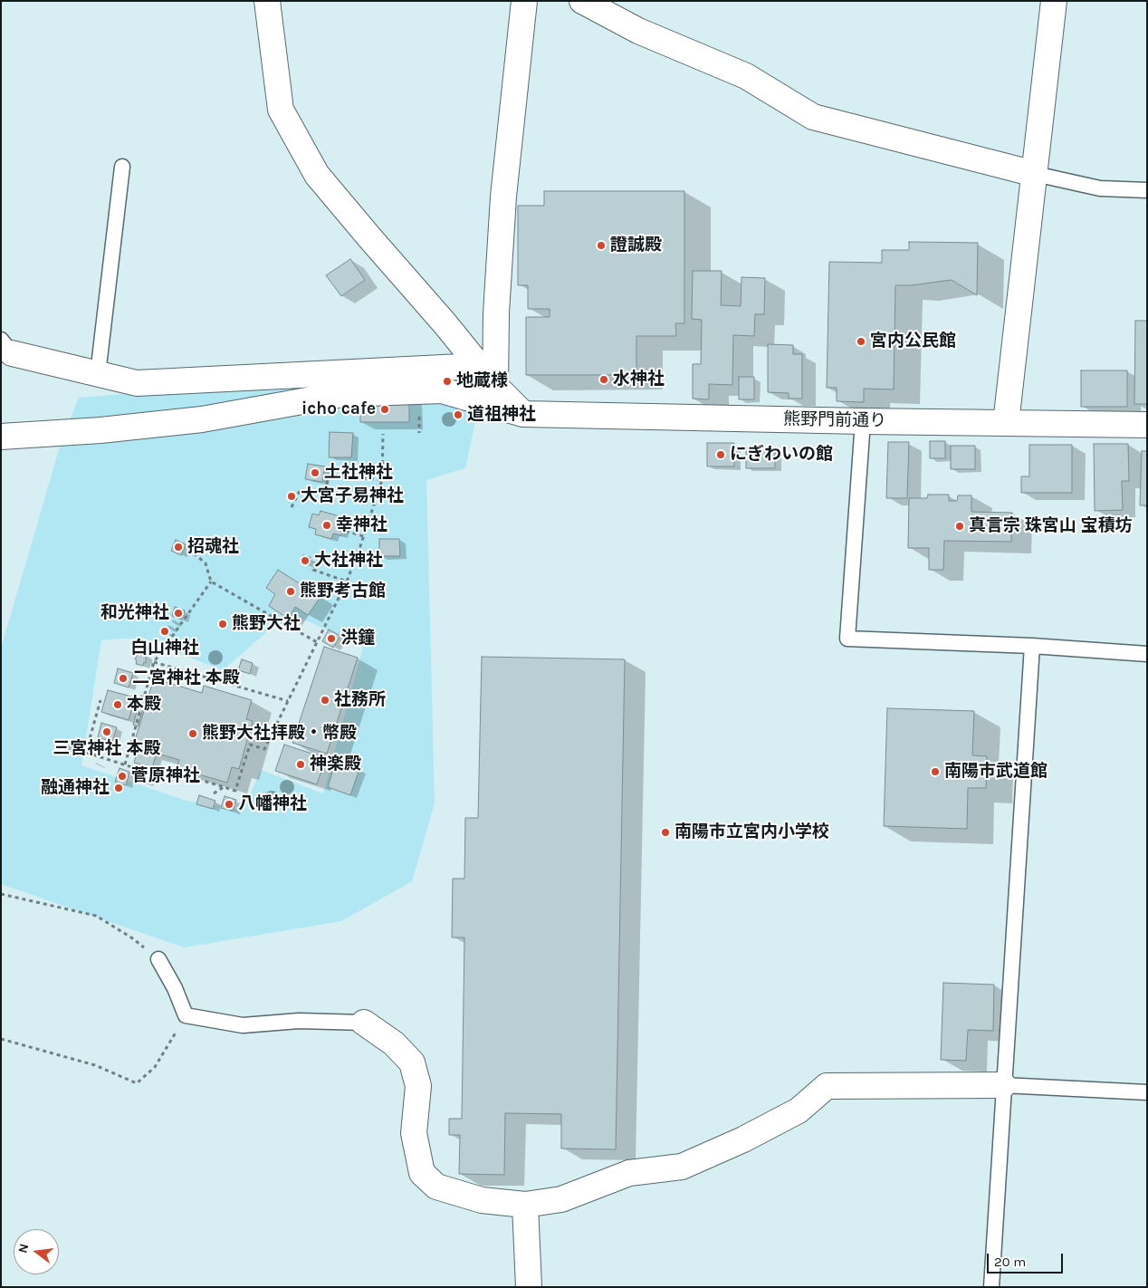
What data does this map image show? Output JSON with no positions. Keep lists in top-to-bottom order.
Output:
{
  "streets": {
    "street": ["熊野門前通り"]
  },
  "places": [
    "證誠殿",
    "宮内公民館",
    "水神社",
    "地蔵様",
    "icho cafe",
    "道祖神社",
    "にぎわいの館",
    "土社神社",
    "大宮子易神社",
    "幸神社",
    "真言宗 珠宮山 宝積坊",
    "招魂社",
    "大社神社",
    "熊野考古館",
    "和光神社",
    "熊野大社",
    "白山神社",
    "洪鐘",
    "二宮神社 本殿",
    "社務所",
    "本殿",
    "三宮神社 本殿",
    "熊野大社拝殿・幣殿",
    "神楽殿",
    "南陽市武道館",
    "菅原神社",
    "融通神社",
    "八幡神社",
    "南陽市立宮内小学校"
  ],
  "scale_bar": "20 m",
  "north": "left"
}
